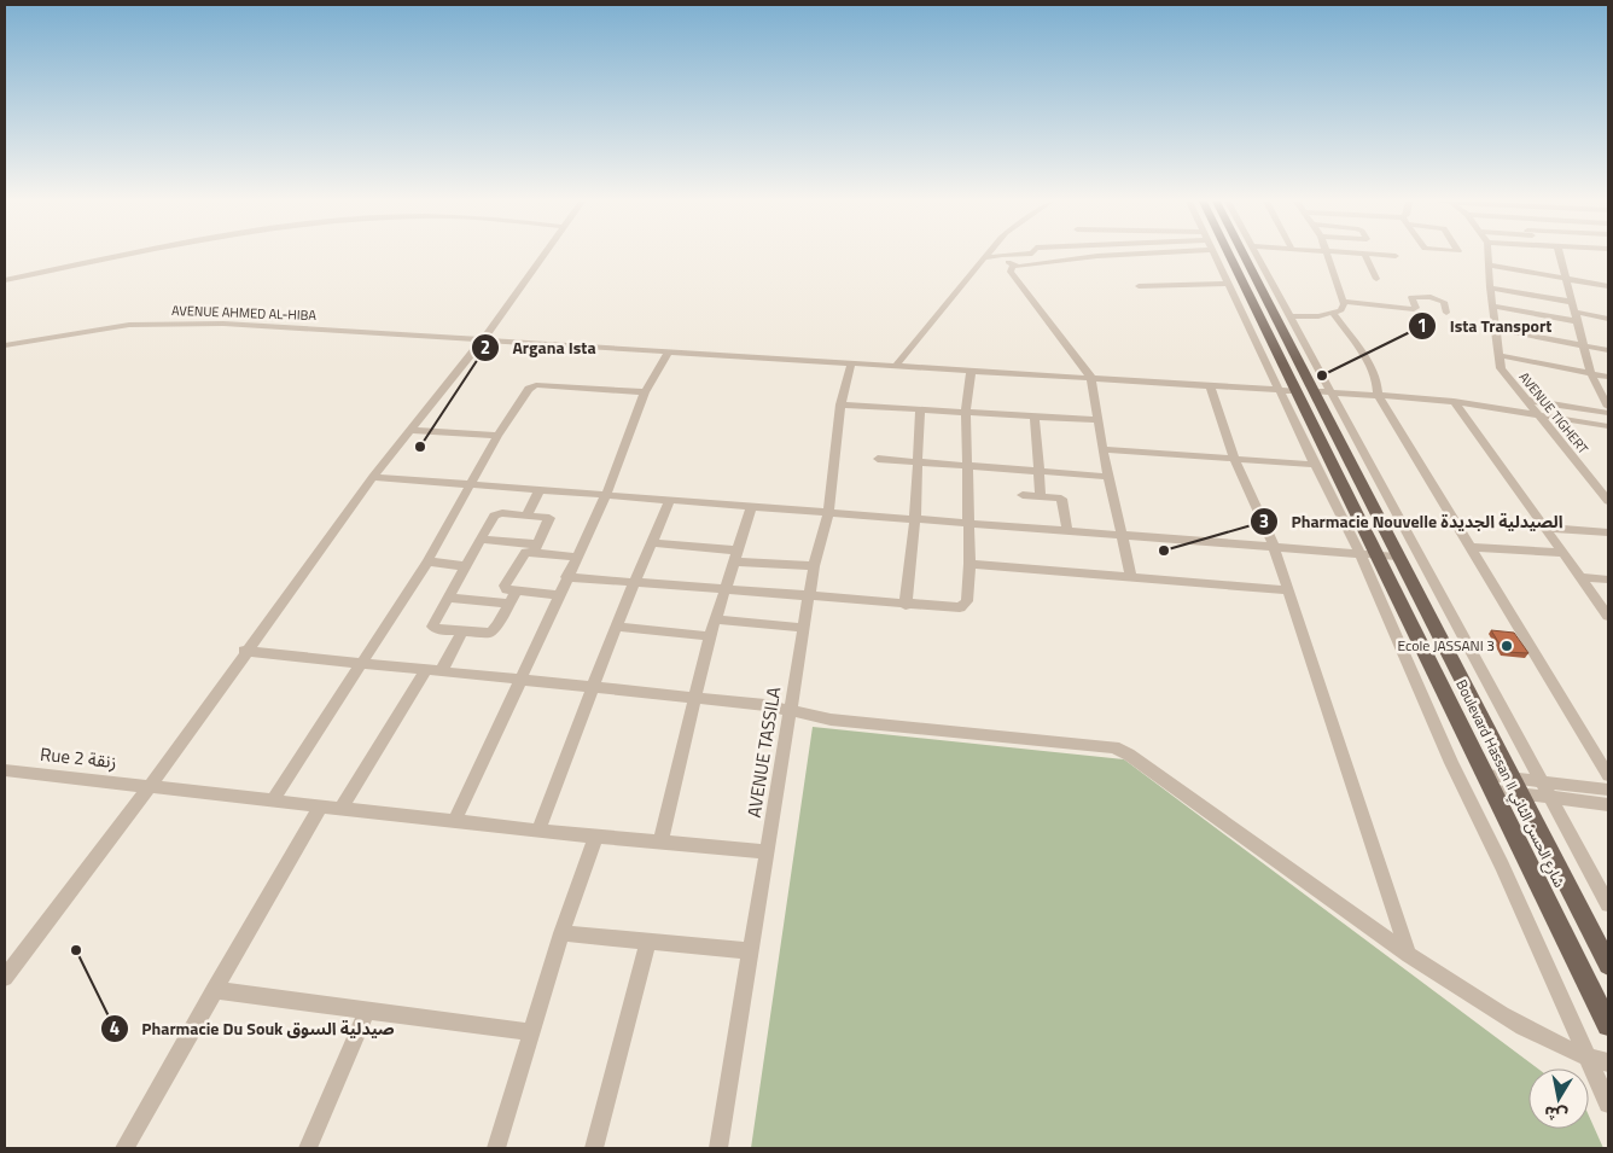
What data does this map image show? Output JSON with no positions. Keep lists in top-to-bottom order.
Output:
{
  "streets": {
    "main road": ["Boulevard Hassan II شارع الحسن الثاني"],
    "street": [
      "AVENUE AHMED AL-HIBA",
      "AVENUE TIGHERT",
      "AVENUE TASSILA",
      "Rue 2 زنقة"
    ]
  },
  "crossings": [
    ["AVENUE AHMED AL-HIBA", "AVENUE TIGHERT"],
    ["AVENUE AHMED AL-HIBA", "AVENUE TASSILA"],
    ["AVENUE AHMED AL-HIBA", "Boulevard Hassan II شارع الحسن الثاني"],
    ["AVENUE TASSILA", "Rue 2 زنقة"]
  ],
  "places": [
    "Ista Transport",
    "Argana Ista",
    "Pharmacie Nouvelle الصيدلية الجديدة",
    "Ecole JASSANI 3",
    "Pharmacie Du Souk صيدلية السوق"
  ],
  "north": "bottom"
}
